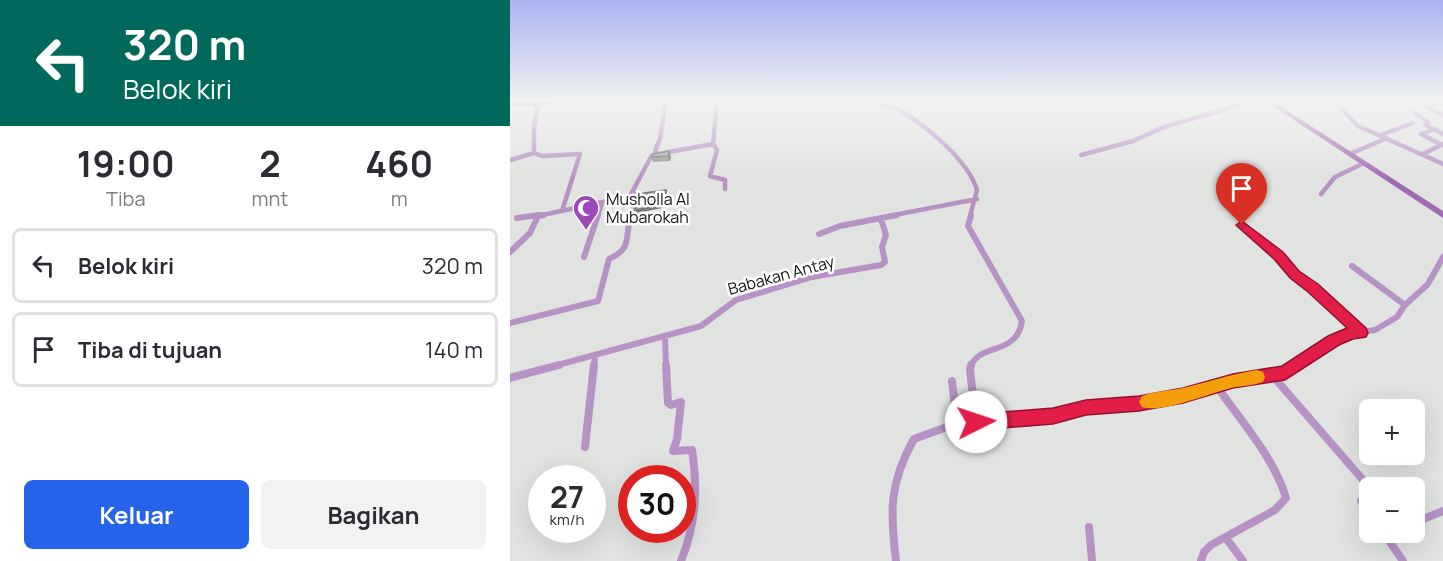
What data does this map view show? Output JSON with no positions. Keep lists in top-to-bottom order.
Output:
{
  "streets": {
    "street": ["Babakan Antay"]
  },
  "places": {
    "mosque": ["Musholla Al Mubarokah"]
  },
  "page": {
    "turn": ["320 m", "Belok kiri"],
    "eta": [
      "19:00",
      "Tiba",
      "2",
      "mnt",
      "460",
      "m"
    ],
    "list": [
      {
        "name": "Belok kiri",
        "value": "320 m"
      },
      {
        "name": "Tiba di tujuan",
        "value": "140 m"
      }
    ],
    "map_buttons": ["+", "−"],
    "speed": "27 km/h",
    "limit": "30",
    "buttons": ["Keluar", "Bagikan"]
  }
}
